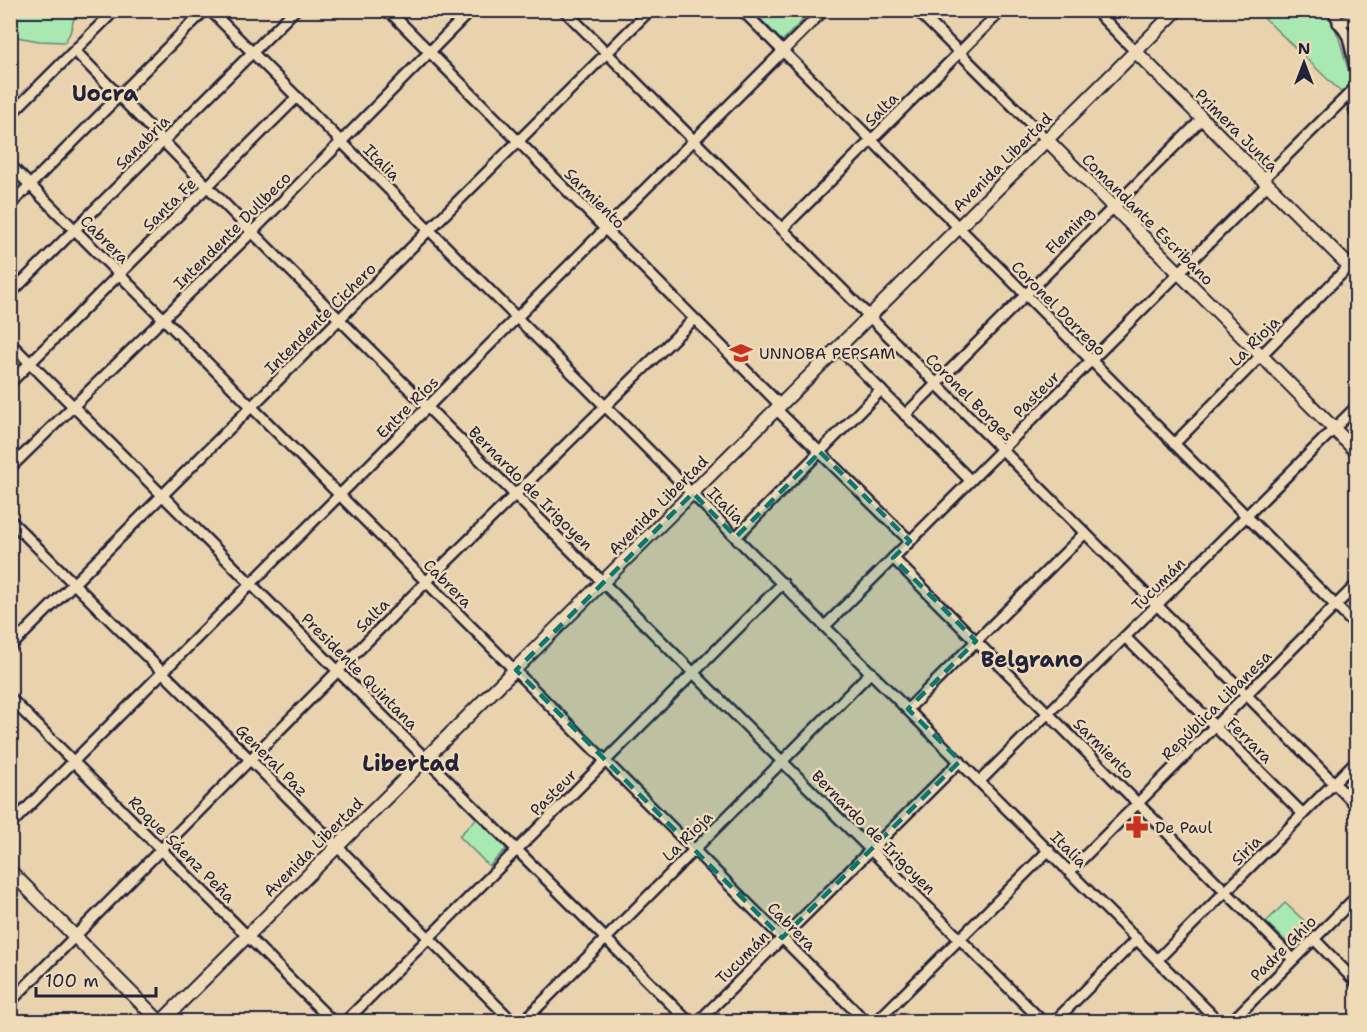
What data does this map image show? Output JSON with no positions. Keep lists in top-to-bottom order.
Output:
{
  "streets": {
    "main road": ["Primera Junta", "Avenida Libertad", "Comandante Escribano"],
    "street": [
      "Salta",
      "Sanabria",
      "Italia",
      "Sarmiento",
      "Santa Fe",
      "Intendente Dullbeco",
      "Fleming",
      "Cabrera",
      "Coronel Dorrego",
      "Intendente Cichero",
      "La Rioja",
      "Pasteur",
      "Coronel Borges",
      "Entre Ríos",
      "Bernardo de Irigoyen",
      "Tucumán",
      "Presidente Quintana",
      "República Libanesa",
      "Ferrara",
      "General Paz",
      "Roque Sáenz Peña",
      "Siria",
      "Padre Ghio"
    ]
  },
  "crossings": [
    ["Salta", "Italia"],
    ["Salta", "Sarmiento"],
    ["Salta", "Comandante Escribano"],
    ["Salta", "Cabrera"],
    ["Salta", "Coronel Dorrego"],
    ["Salta", "Coronel Borges"],
    ["Salta", "Bernardo de Irigoyen"],
    ["Salta", "Presidente Quintana"],
    ["Salta", "General Paz"],
    ["Salta", "Roque Sáenz Peña"],
    ["Primera Junta", "Avenida Libertad"],
    ["Primera Junta", "Fleming"],
    ["Primera Junta", "La Rioja"],
    ["Primera Junta", "Pasteur"],
    ["Sanabria", "Italia"],
    ["Sanabria", "Cabrera"],
    ["Sanabria", "Bernardo de Irigoyen"],
    ["Italia", "Avenida Libertad"],
    ["Italia", "Santa Fe"],
    ["Italia", "Intendente Dullbeco"],
    ["Italia", "Intendente Cichero"],
    ["Italia", "La Rioja"],
    ["Italia", "Pasteur"],
    ["Italia", "Entre Ríos"],
    ["Italia", "Tucumán"],
    ["Italia", "República Libanesa"],
    ["Italia", "Siria"],
    ["Avenida Libertad", "Sarmiento"],
    ["Avenida Libertad", "Comandante Escribano"],
    ["Avenida Libertad", "Cabrera"],
    ["Avenida Libertad", "Coronel Dorrego"],
    ["Avenida Libertad", "Coronel Borges"],
    ["Avenida Libertad", "Bernardo de Irigoyen"],
    ["Avenida Libertad", "Presidente Quintana"],
    ["Avenida Libertad", "General Paz"],
    ["Avenida Libertad", "Roque Sáenz Peña"],
    ["Sarmiento", "Intendente Dullbeco"],
    ["Sarmiento", "Intendente Cichero"],
    ["Sarmiento", "Pasteur"],
    ["Sarmiento", "Entre Ríos"],
    ["Sarmiento", "Tucumán"],
    ["Sarmiento", "República Libanesa"],
    ["Sarmiento", "Siria"],
    ["Sarmiento", "Padre Ghio"],
    ["Santa Fe", "Cabrera"],
    ["Santa Fe", "Bernardo de Irigoyen"],
    ["Santa Fe", "Presidente Quintana"],
    ["Comandante Escribano", "Fleming"],
    ["Comandante Escribano", "La Rioja"],
    ["Comandante Escribano", "Pasteur"],
    ["Comandante Escribano", "Tucumán"],
    ["Intendente Dullbeco", "Cabrera"],
    ["Intendente Dullbeco", "Bernardo de Irigoyen"],
    ["Intendente Dullbeco", "Presidente Quintana"],
    ["Fleming", "Coronel Dorrego"],
    ["Fleming", "Coronel Borges"],
    ["Cabrera", "Intendente Cichero"],
    ["Cabrera", "La Rioja"],
    ["Cabrera", "Pasteur"],
    ["Cabrera", "Entre Ríos"],
    ["Cabrera", "Tucumán"],
    ["Coronel Dorrego", "La Rioja"],
    ["Coronel Dorrego", "Pasteur"],
    ["Coronel Dorrego", "Entre Ríos"],
    ["Coronel Dorrego", "Tucumán"],
    ["Coronel Dorrego", "República Libanesa"],
    ["Intendente Cichero", "Coronel Borges"],
    ["Intendente Cichero", "Bernardo de Irigoyen"],
    ["Intendente Cichero", "Presidente Quintana"],
    ["Intendente Cichero", "General Paz"],
    ["La Rioja", "Bernardo de Irigoyen"],
    ["La Rioja", "Presidente Quintana"],
    ["Pasteur", "Coronel Borges"],
    ["Pasteur", "Bernardo de Irigoyen"],
    ["Pasteur", "Presidente Quintana"],
    ["Pasteur", "General Paz"],
    ["Coronel Borges", "Entre Ríos"],
    ["Coronel Borges", "Tucumán"],
    ["Coronel Borges", "República Libanesa"],
    ["Coronel Borges", "Siria"],
    ["Entre Ríos", "Bernardo de Irigoyen"],
    ["Entre Ríos", "Presidente Quintana"],
    ["Entre Ríos", "General Paz"],
    ["Entre Ríos", "Roque Sáenz Peña"],
    ["Bernardo de Irigoyen", "Tucumán"],
    ["Tucumán", "Ferrara"],
    ["República Libanesa", "Ferrara"],
    ["Ferrara", "Siria"]
  ],
  "districts": ["Uocra", "Belgrano", "Libertad"],
  "places": {
    "school or university": ["UNNOBA PEPSAM"],
    "pharmacy": ["De Paul"]
  },
  "scale_bar": "100 m",
  "north": "top"
}
